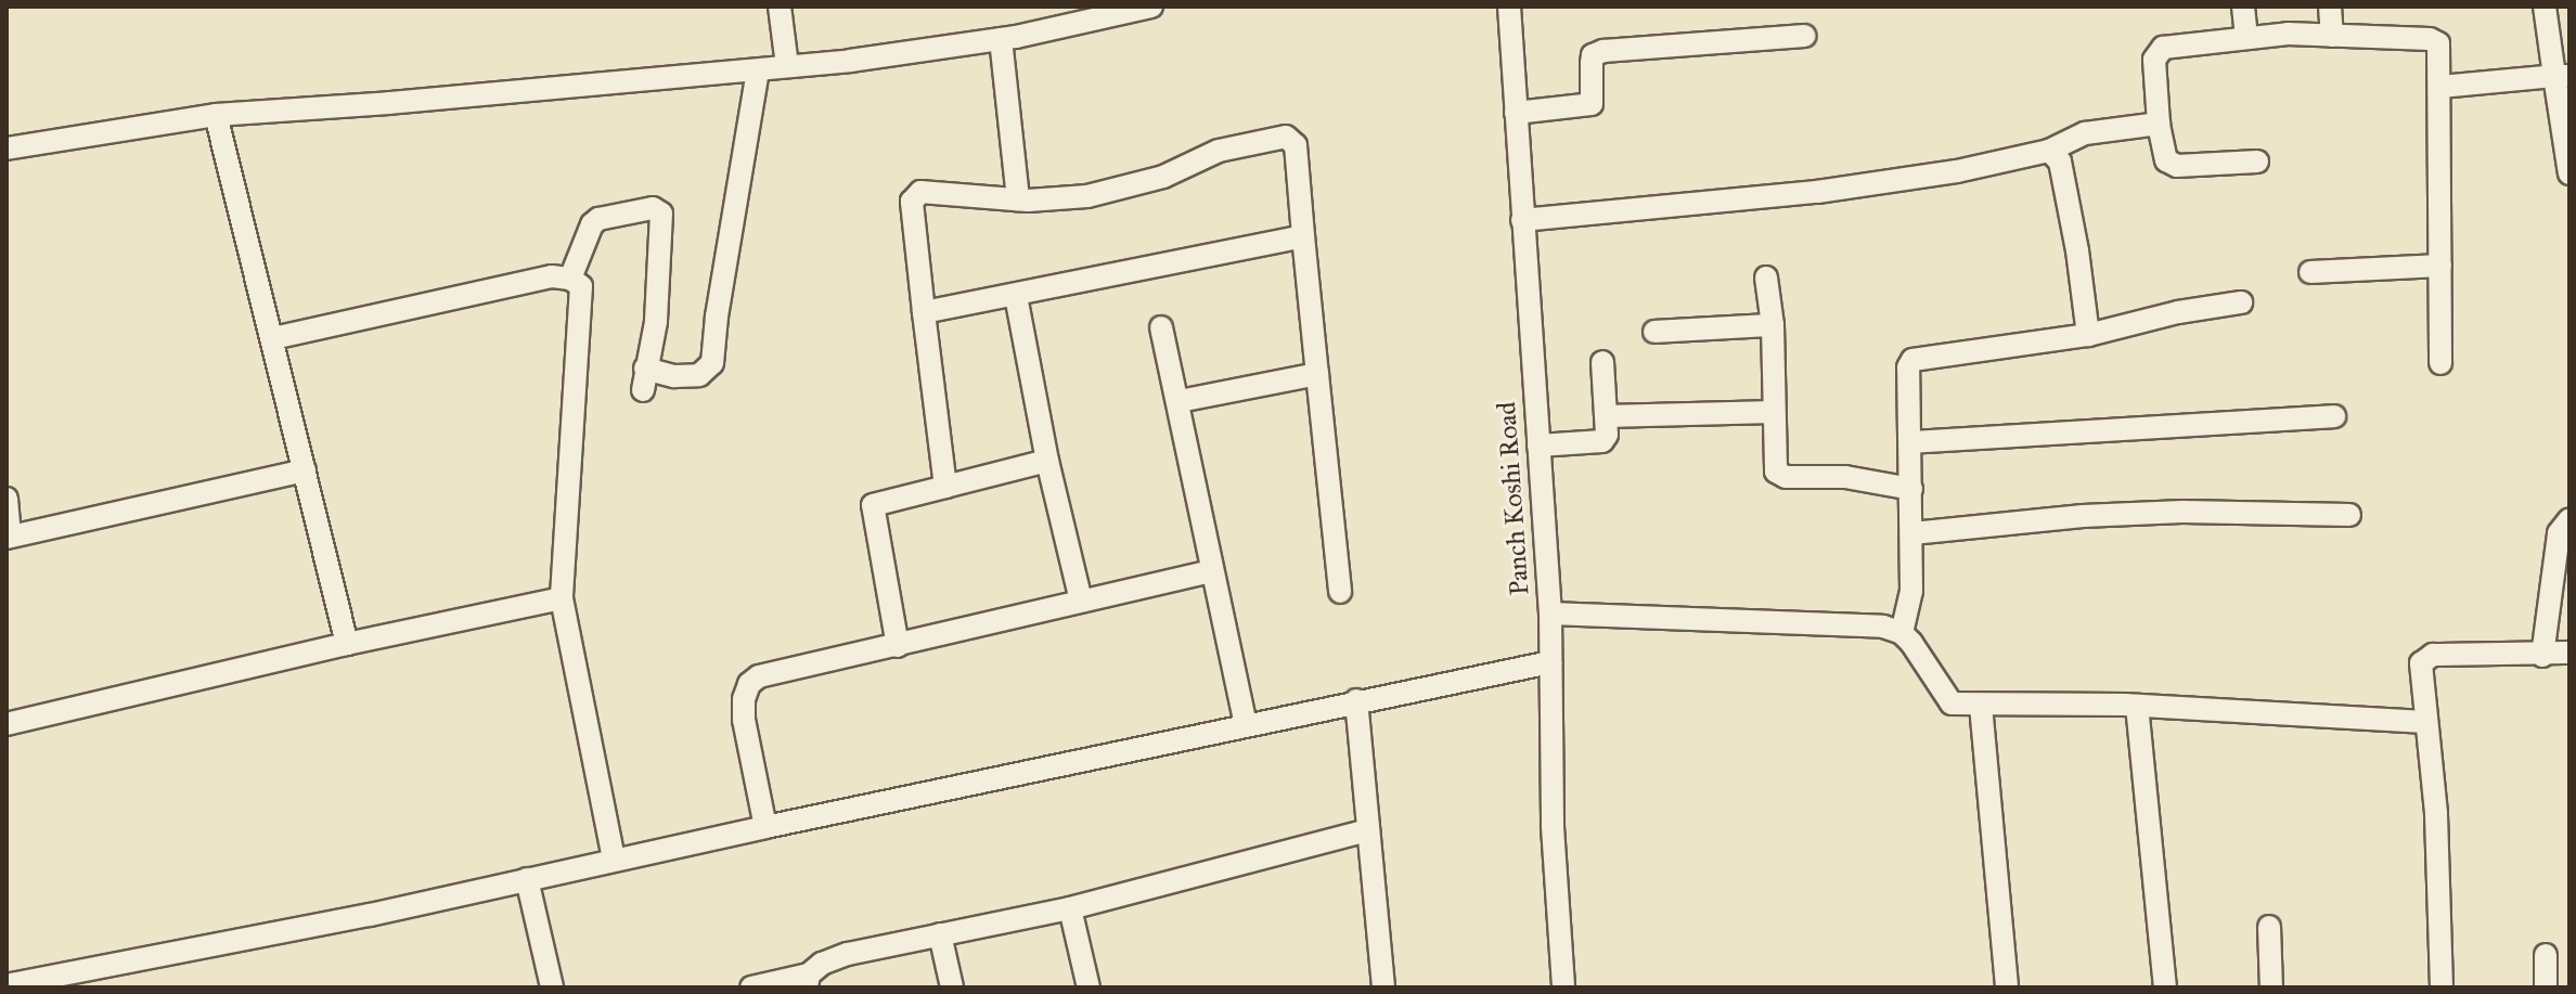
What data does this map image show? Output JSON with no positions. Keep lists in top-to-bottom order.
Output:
{
  "streets": {
    "street": ["Panch Koshi Road"]
  }
}
